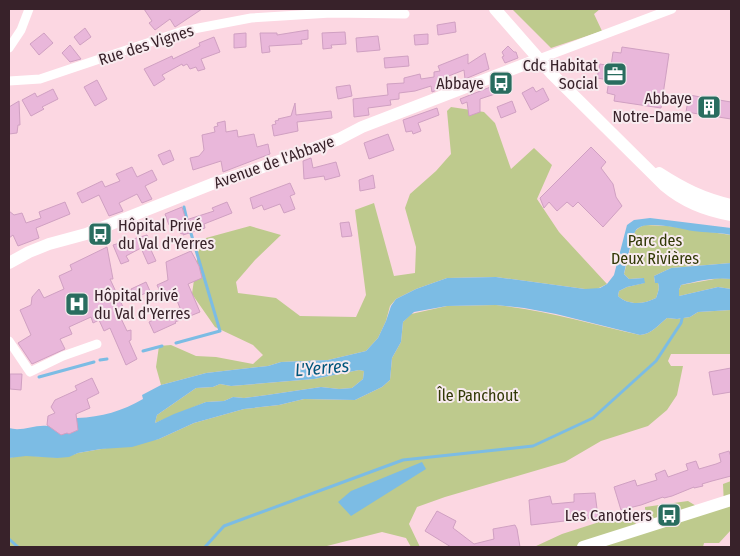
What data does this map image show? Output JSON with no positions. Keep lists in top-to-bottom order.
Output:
{
  "streets": {
    "street": ["Rue des Vignes", "Avenue de l'Abbaye"]
  },
  "water": ["L'Yerres"],
  "parks": ["Parc des Deux Rivières", "Île Panchout"],
  "places": {
    "office": ["Cdc Habitat Social"],
    "bus stop": ["Abbaye", "Hôpital Privé du Val d'Yerres", "Les Canotiers"],
    "building": ["Abbaye Notre-Dame"],
    "hospital": ["Hôpital privé du Val d'Yerres"]
  }
}
